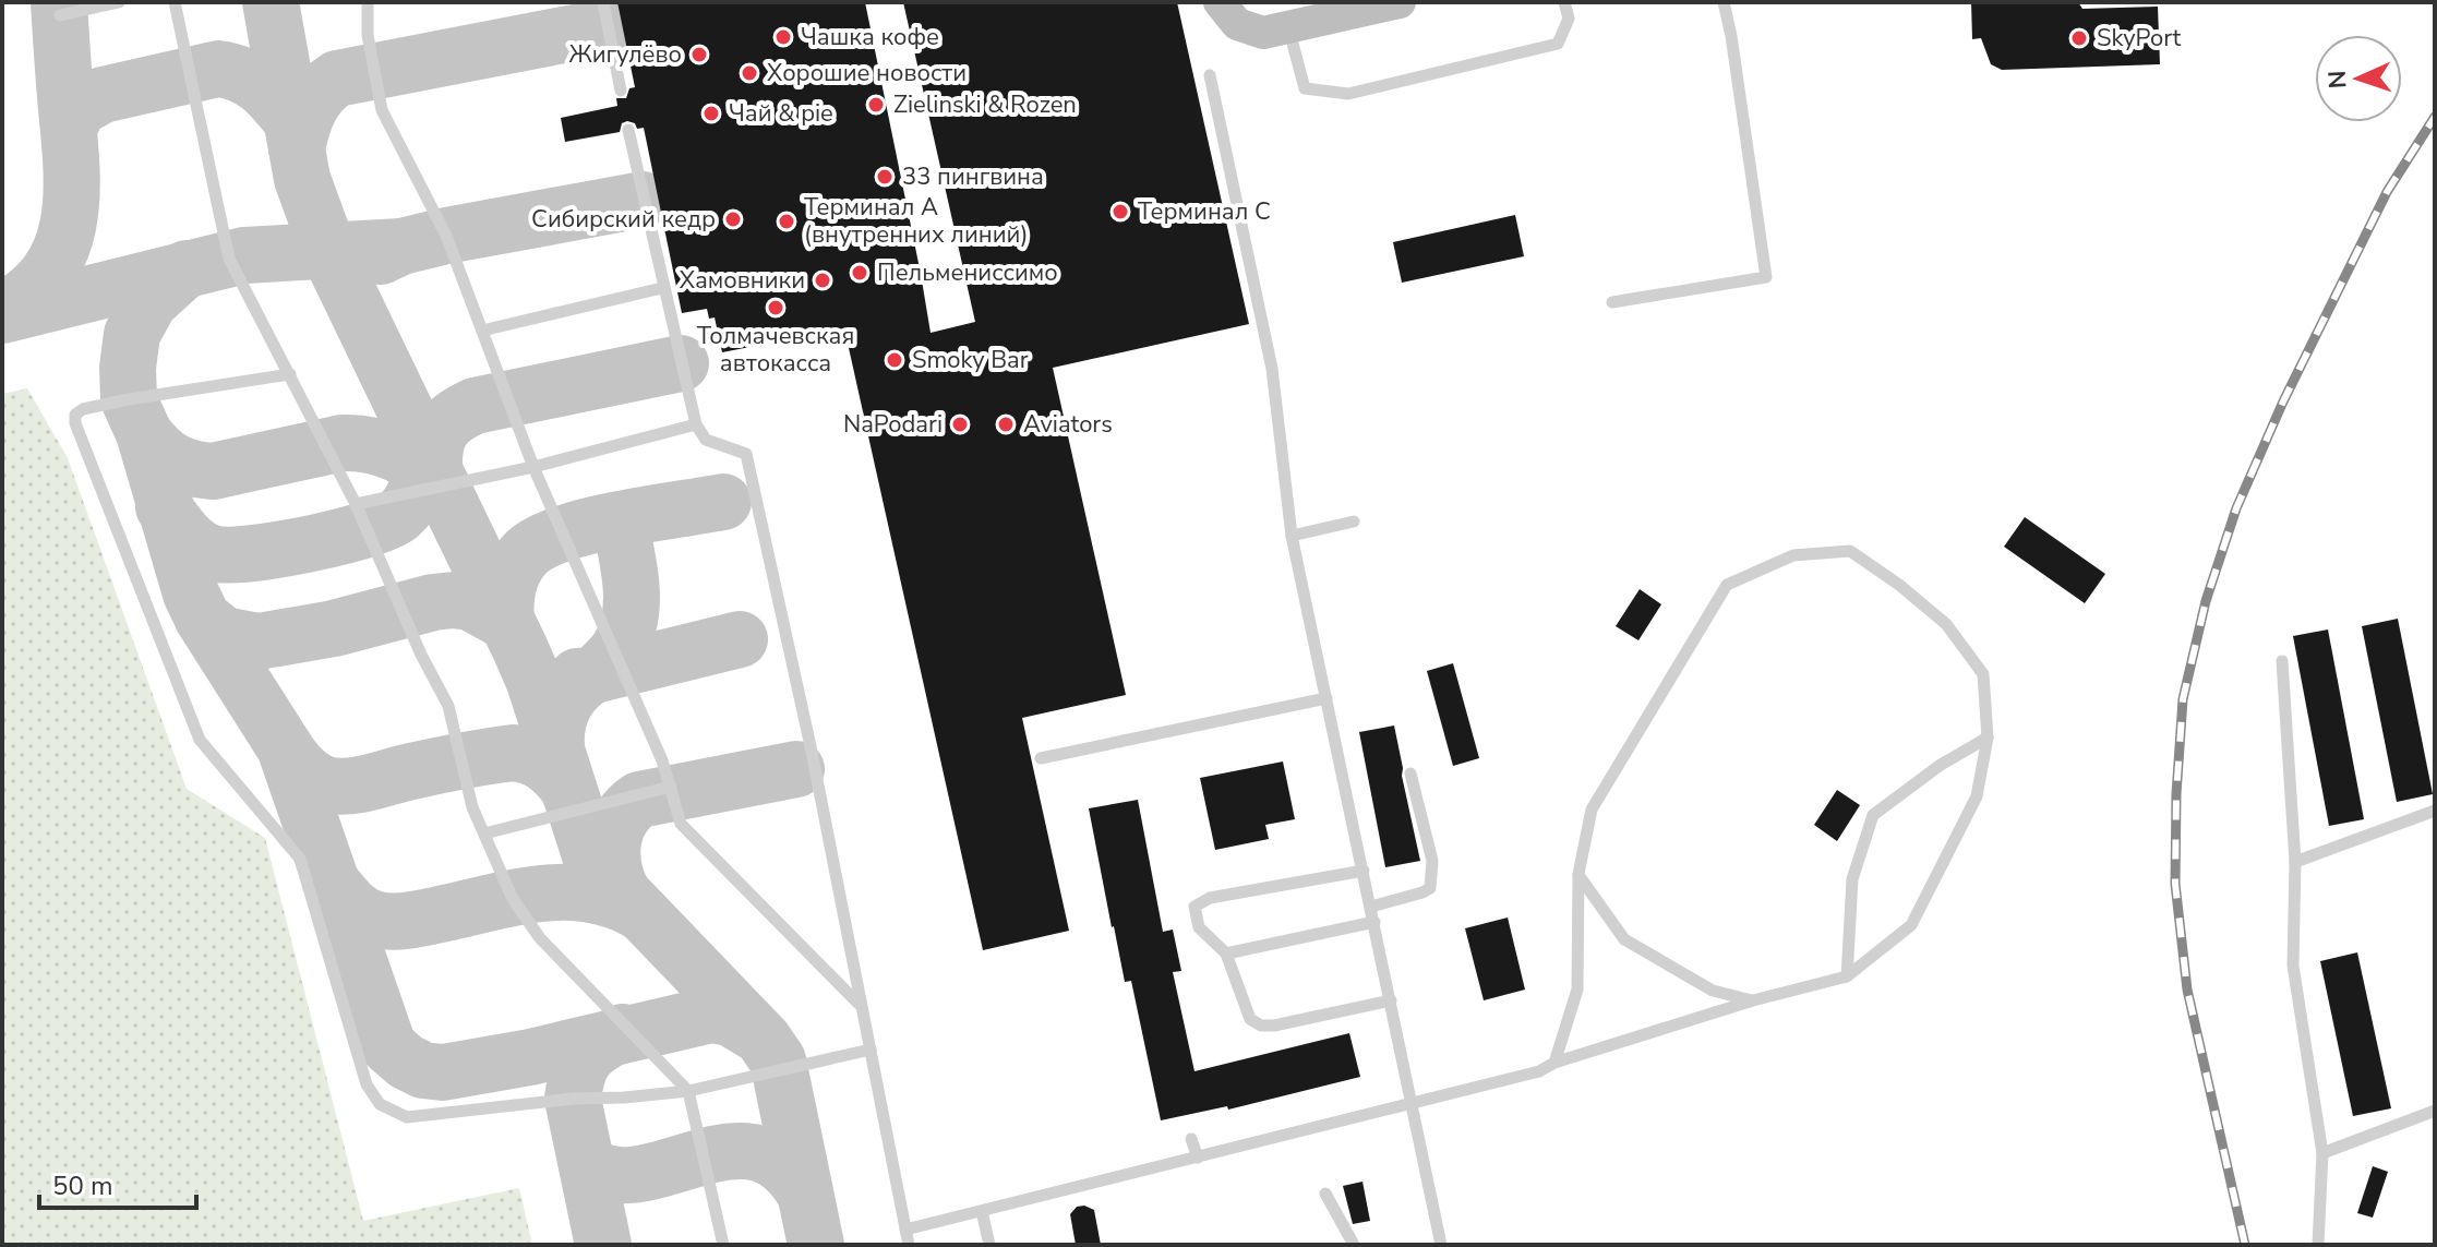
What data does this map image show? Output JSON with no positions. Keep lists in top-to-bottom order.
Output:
{
  "places": [
    "Чашка кофе",
    "SkyPort",
    "Жигулёво",
    "Хорошие новости",
    "Zielinski & Rozen",
    "Чай & pie",
    "33 пингвина",
    "Терминал С",
    "Сибирский кедр",
    "Терминал А (внутренних линий)",
    "Пельмениссимо",
    "Хамовники",
    "Толмачевская автокасса",
    "Smoky Bar",
    "NaPodari",
    "Aviators"
  ],
  "scale_bar": "50 m",
  "north": "left"
}
